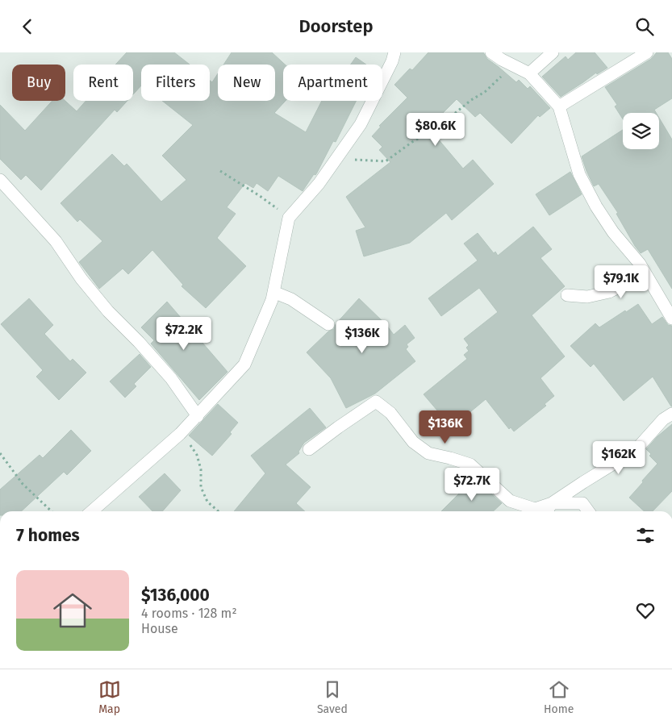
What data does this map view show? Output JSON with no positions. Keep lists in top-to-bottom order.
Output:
{
  "page": {
    "header": "Doorstep",
    "chip": [
      "Buy",
      "Rent",
      "Filters",
      "New",
      "Apartment"
    ],
    "price": [
      "$80.6K",
      "$79.1K",
      "$72.2K",
      "$136K",
      "$136K",
      "$162K",
      "$72.7K"
    ],
    "heading": "7 homes",
    "list": [
      {
        "name": "$136,000",
        "note": "4 rooms · 128 m² · House"
      }
    ],
    "tabs": ["Map", "Saved", "Home"]
  }
}
